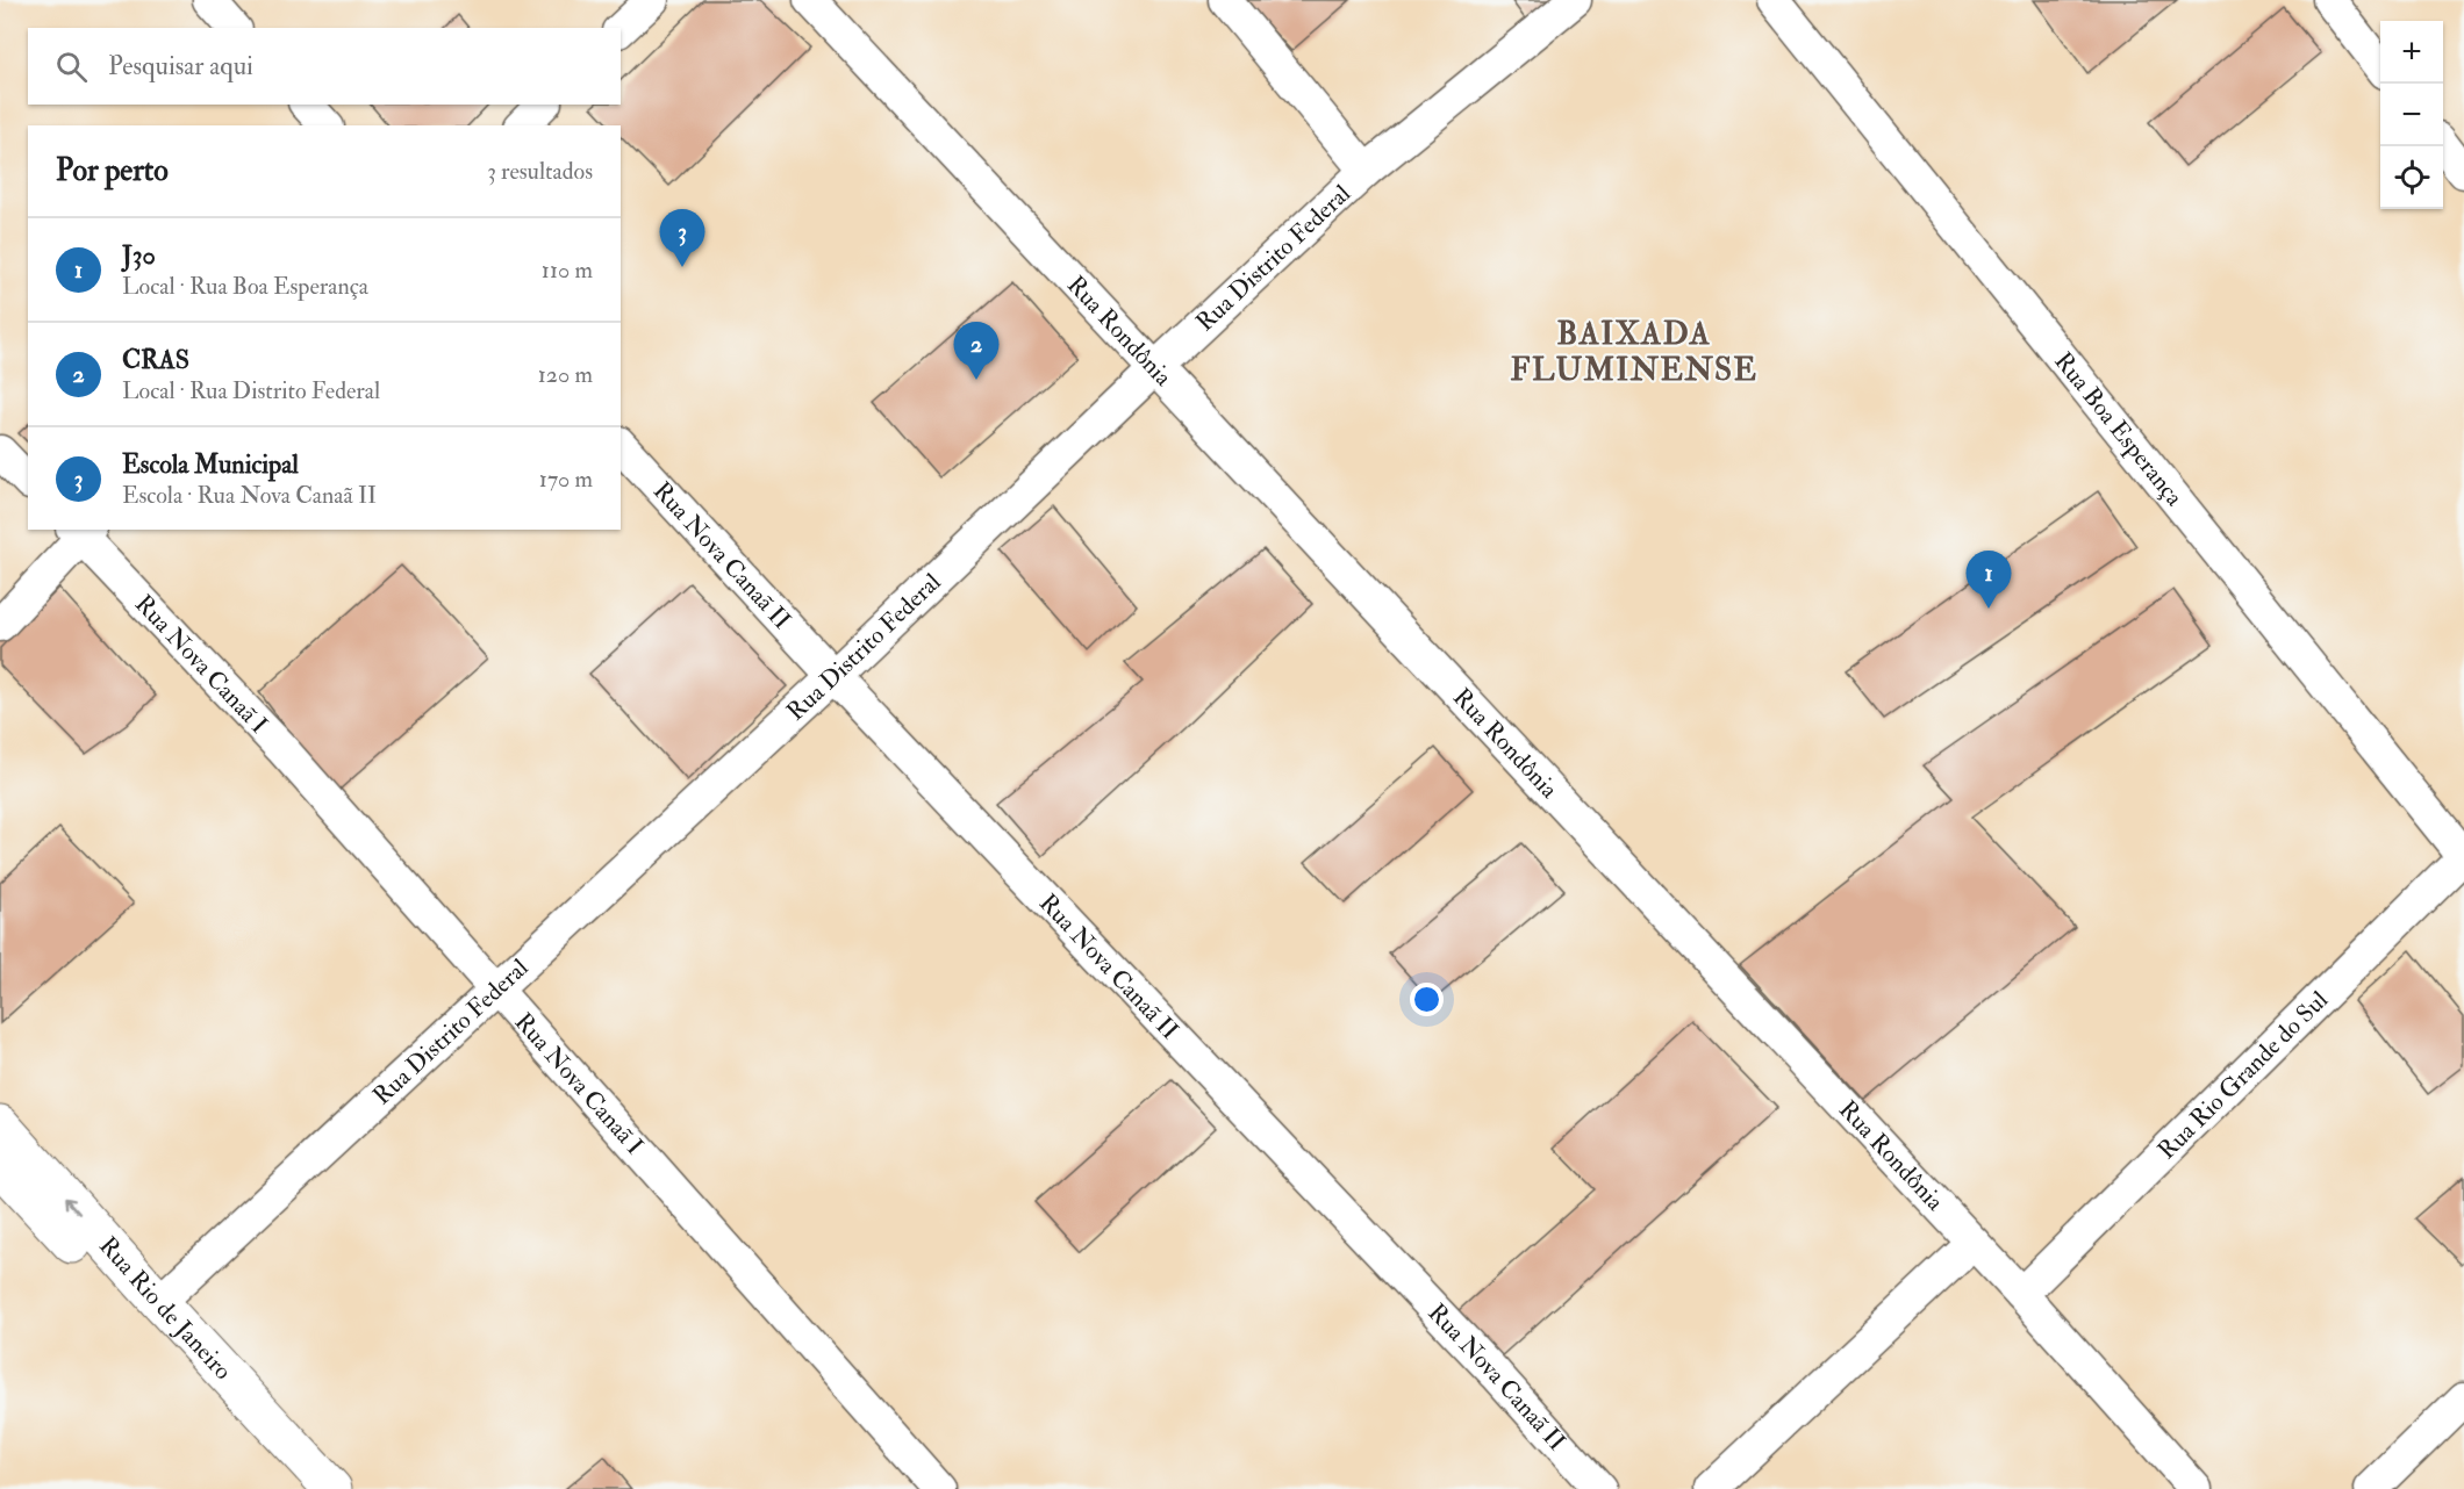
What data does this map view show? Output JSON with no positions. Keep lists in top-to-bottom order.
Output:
{
  "streets": {
    "street": [
      "Rua Distrito Federal",
      "Rua Rondônia",
      "Rua Boa Esperança",
      "Rua Nova Canaã II",
      "Rua Nova Canaã I",
      "Rua Rio Grande do Sul",
      "Rua Rio de Janeiro"
    ]
  },
  "crossings": [
    ["Rua Distrito Federal", "Rua Rondônia"],
    ["Rua Distrito Federal", "Rua Nova Canaã II"],
    ["Rua Distrito Federal", "Rua Nova Canaã I"],
    ["Rua Distrito Federal", "Rua Rio de Janeiro"],
    ["Rua Rondônia", "Rua Rio Grande do Sul"],
    ["Rua Boa Esperança", "Rua Rio Grande do Sul"]
  ],
  "districts": ["BAIXADA FLUMINENSE"],
  "page": {
    "map_buttons": ["+", "−"],
    "search": "Pesquisar aqui",
    "heading": ["Por perto", "3 resultados"],
    "pins": ["3", "2", "1"],
    "list": [
      {
        "mark": "1",
        "name": "J30",
        "note": "Local · Rua Boa Esperança",
        "value": "110 m"
      },
      {
        "mark": "2",
        "name": "CRAS",
        "note": "Local · Rua Distrito Federal",
        "value": "120 m"
      },
      {
        "mark": "3",
        "name": "Escola Municipal",
        "note": "Escola · Rua Nova Canaã II",
        "value": "170 m"
      }
    ]
  }
}
